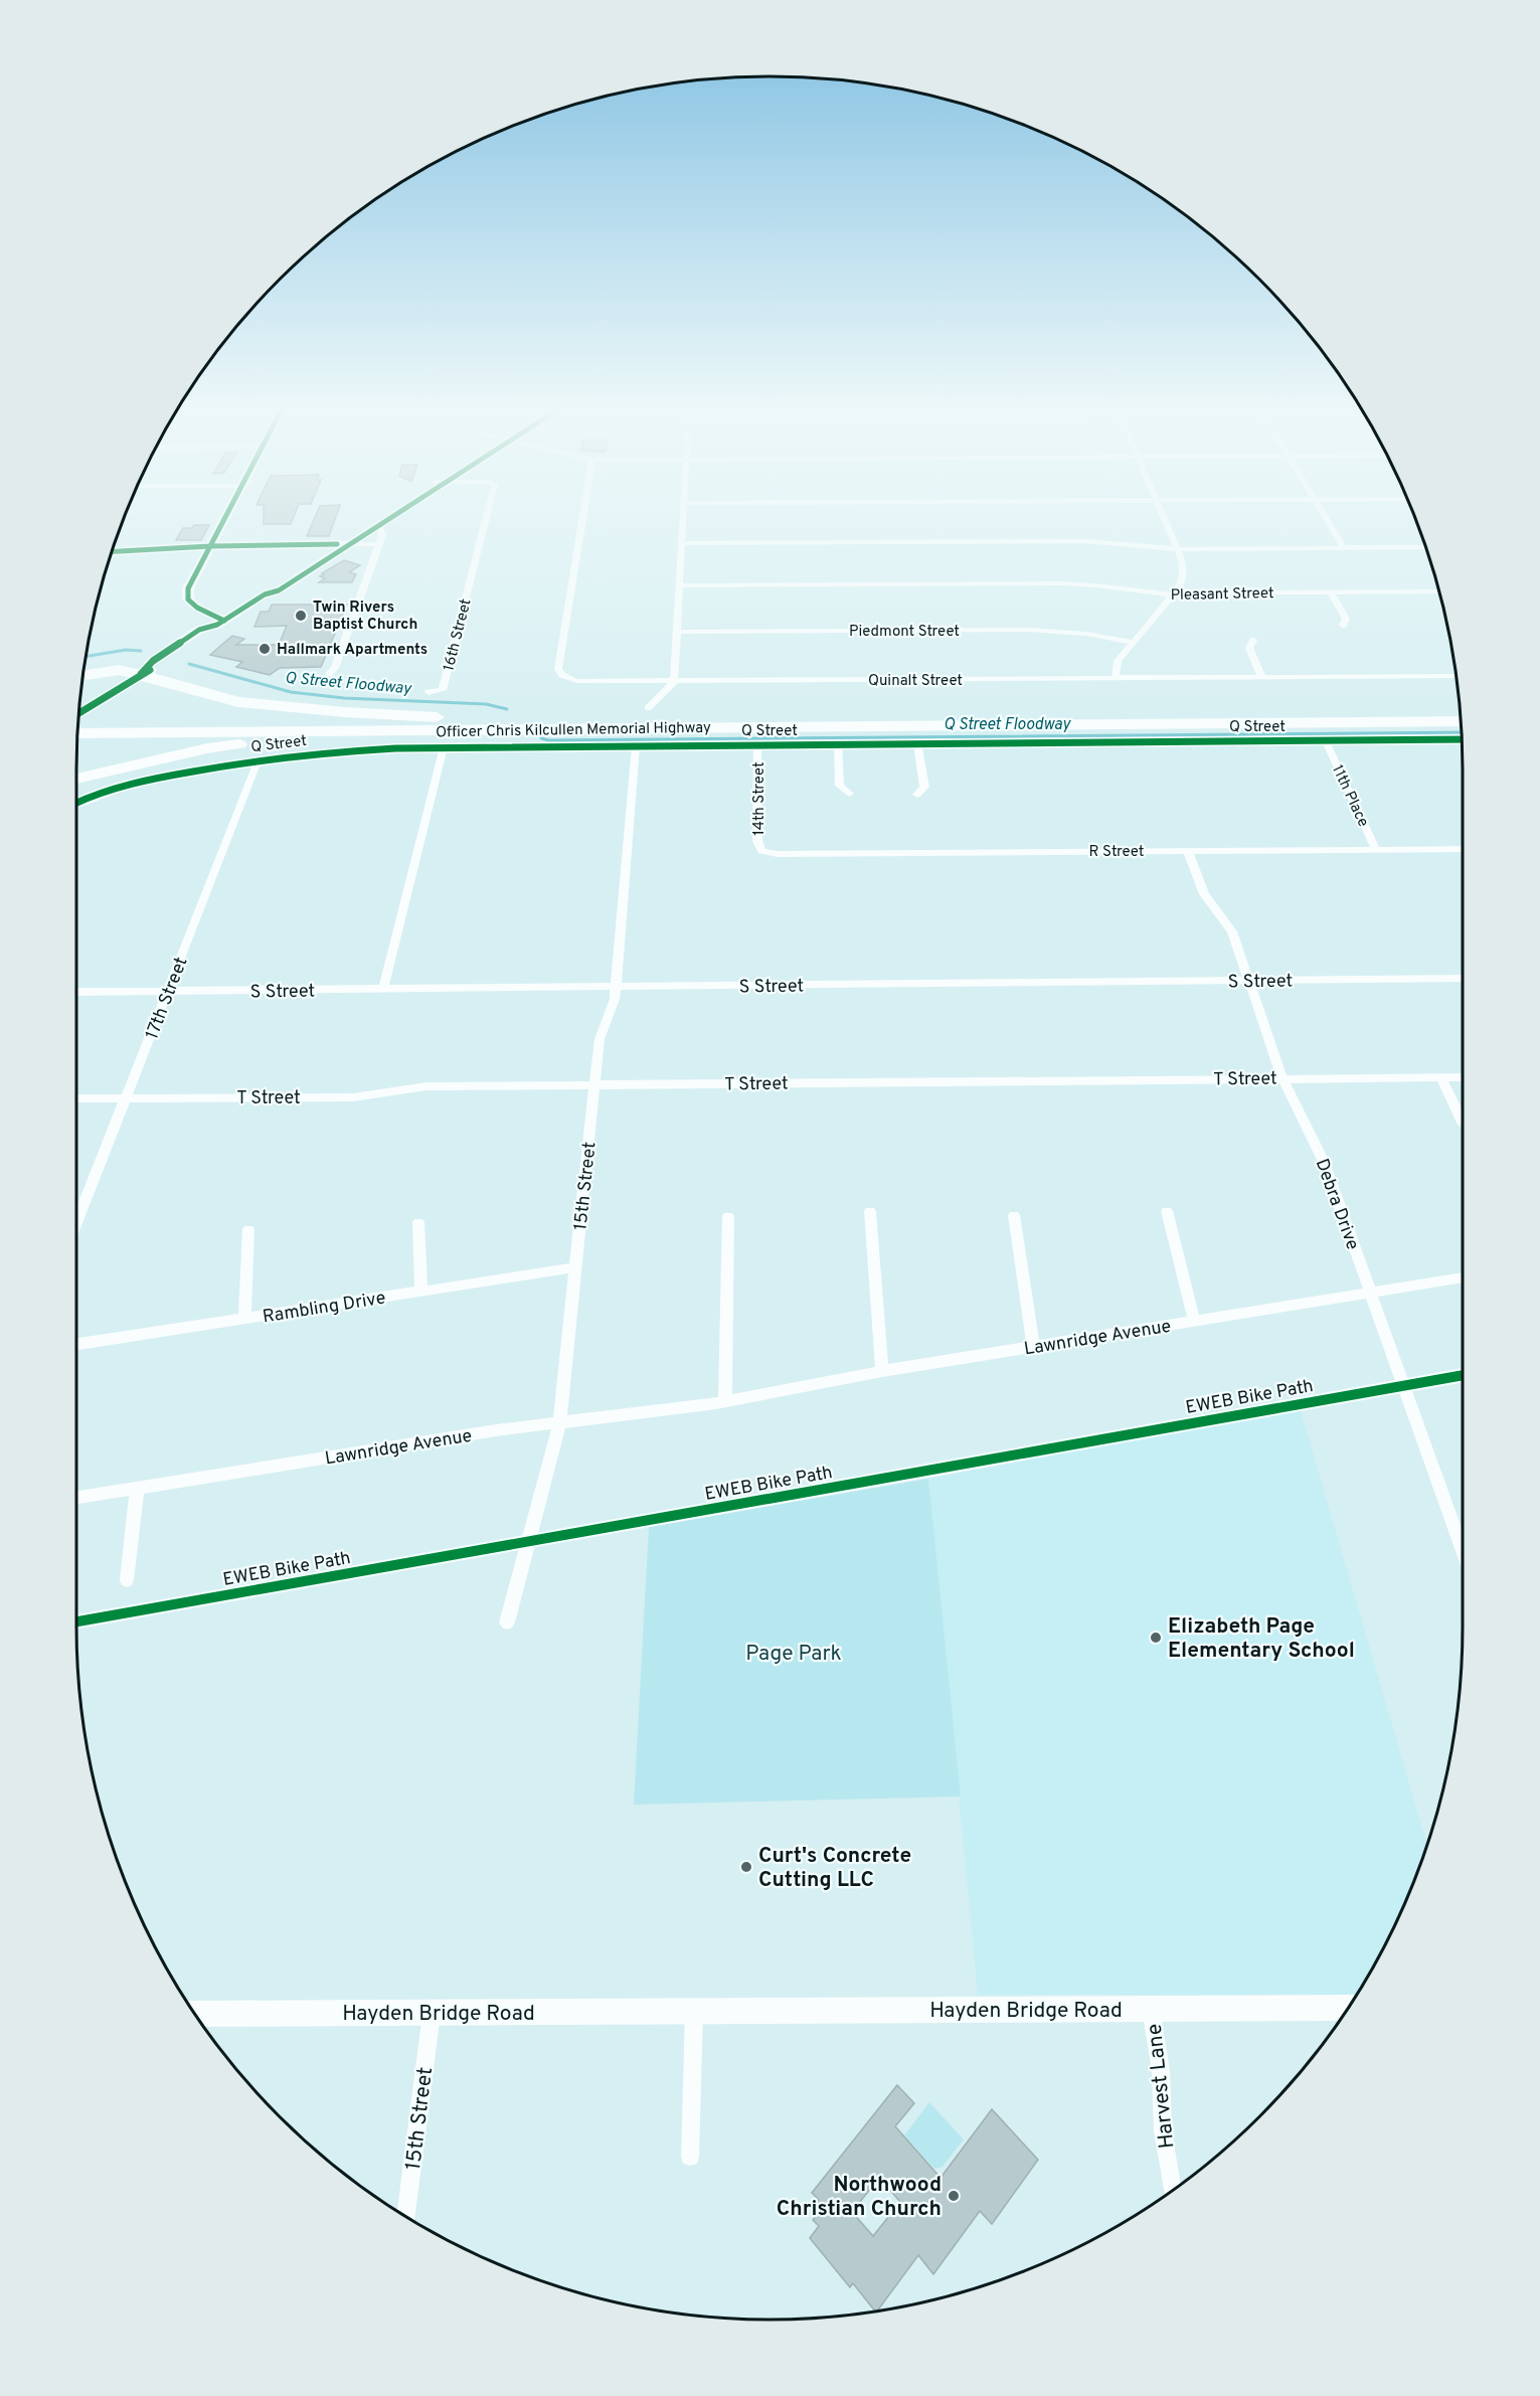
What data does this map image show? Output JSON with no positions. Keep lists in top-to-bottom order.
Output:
{
  "streets": {
    "highway": ["Officer Chris Kilcullen Memorial Highway"],
    "street": [
      "Pleasant Street",
      "Piedmont Street",
      "16th Street",
      "Quinalt Street",
      "Q Street",
      "11th Place",
      "14th Street",
      "R Street",
      "S Street",
      "17th Street",
      "T Street",
      "15th Street",
      "Debra Drive",
      "Rambling Drive",
      "Lawnridge Avenue",
      "Hayden Bridge Road",
      "Harvest Lane"
    ],
    "cycle path": ["EWEB Bike Path"]
  },
  "crossings": [
    ["Q Street", "11th Place"],
    ["Q Street", "14th Street"],
    ["Q Street", "17th Street"],
    ["Q Street", "15th Street"],
    ["11th Place", "R Street"],
    ["14th Street", "R Street"],
    ["R Street", "Debra Drive"],
    ["S Street", "17th Street"],
    ["S Street", "15th Street"],
    ["S Street", "Debra Drive"],
    ["17th Street", "T Street"],
    ["T Street", "15th Street"],
    ["T Street", "Debra Drive"],
    ["15th Street", "Rambling Drive"],
    ["15th Street", "Lawnridge Avenue"],
    ["15th Street", "Hayden Bridge Road"],
    ["Debra Drive", "Lawnridge Avenue"],
    ["Hayden Bridge Road", "Harvest Lane"]
  ],
  "water": ["Q Street Floodway"],
  "parks": ["Page Park"],
  "places": [
    "Twin Rivers Baptist Church",
    "Hallmark Apartments",
    "Elizabeth Page Elementary School",
    "Curt's Concrete Cutting LLC",
    "Northwood Christian Church"
  ]
}
